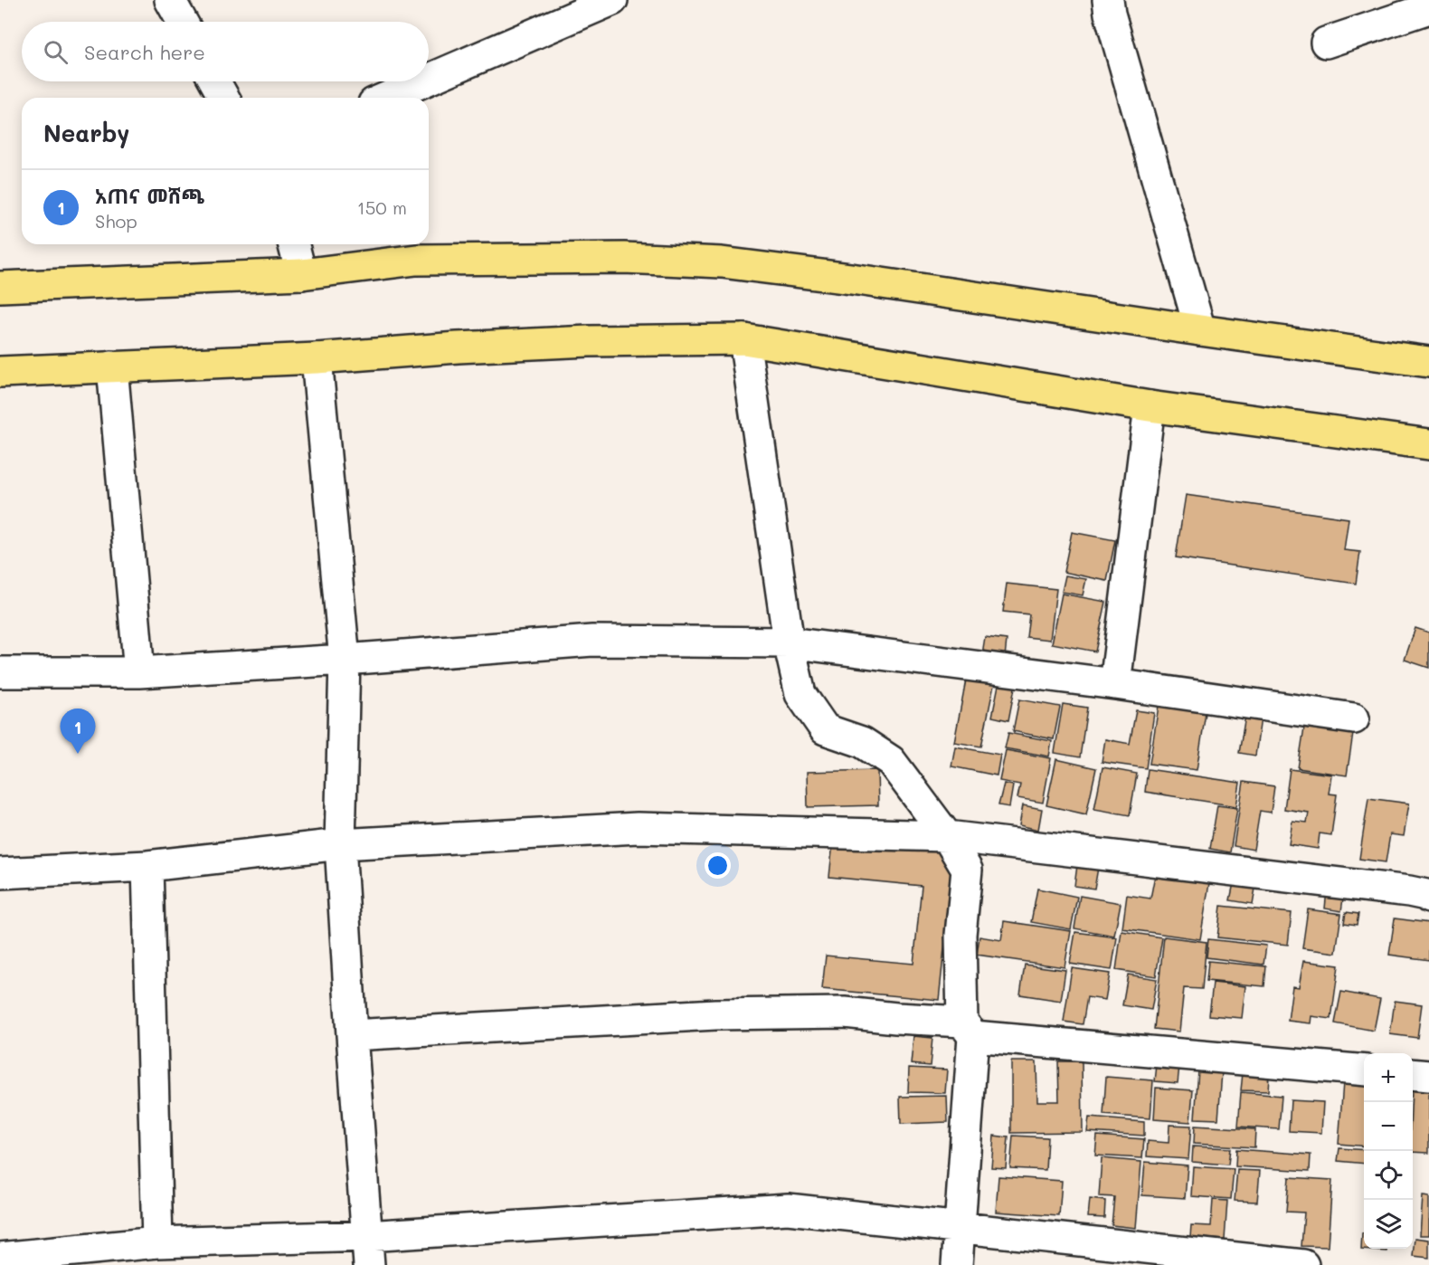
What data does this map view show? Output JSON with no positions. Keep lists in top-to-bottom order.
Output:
{
  "page": {
    "search": "Search here",
    "heading": "Nearby",
    "list": [
      {
        "mark": "1",
        "name": "አጠና መሸጫ",
        "note": "Shop",
        "value": "150 m"
      }
    ],
    "pins": "1",
    "map_buttons": ["+", "−"]
  }
}
